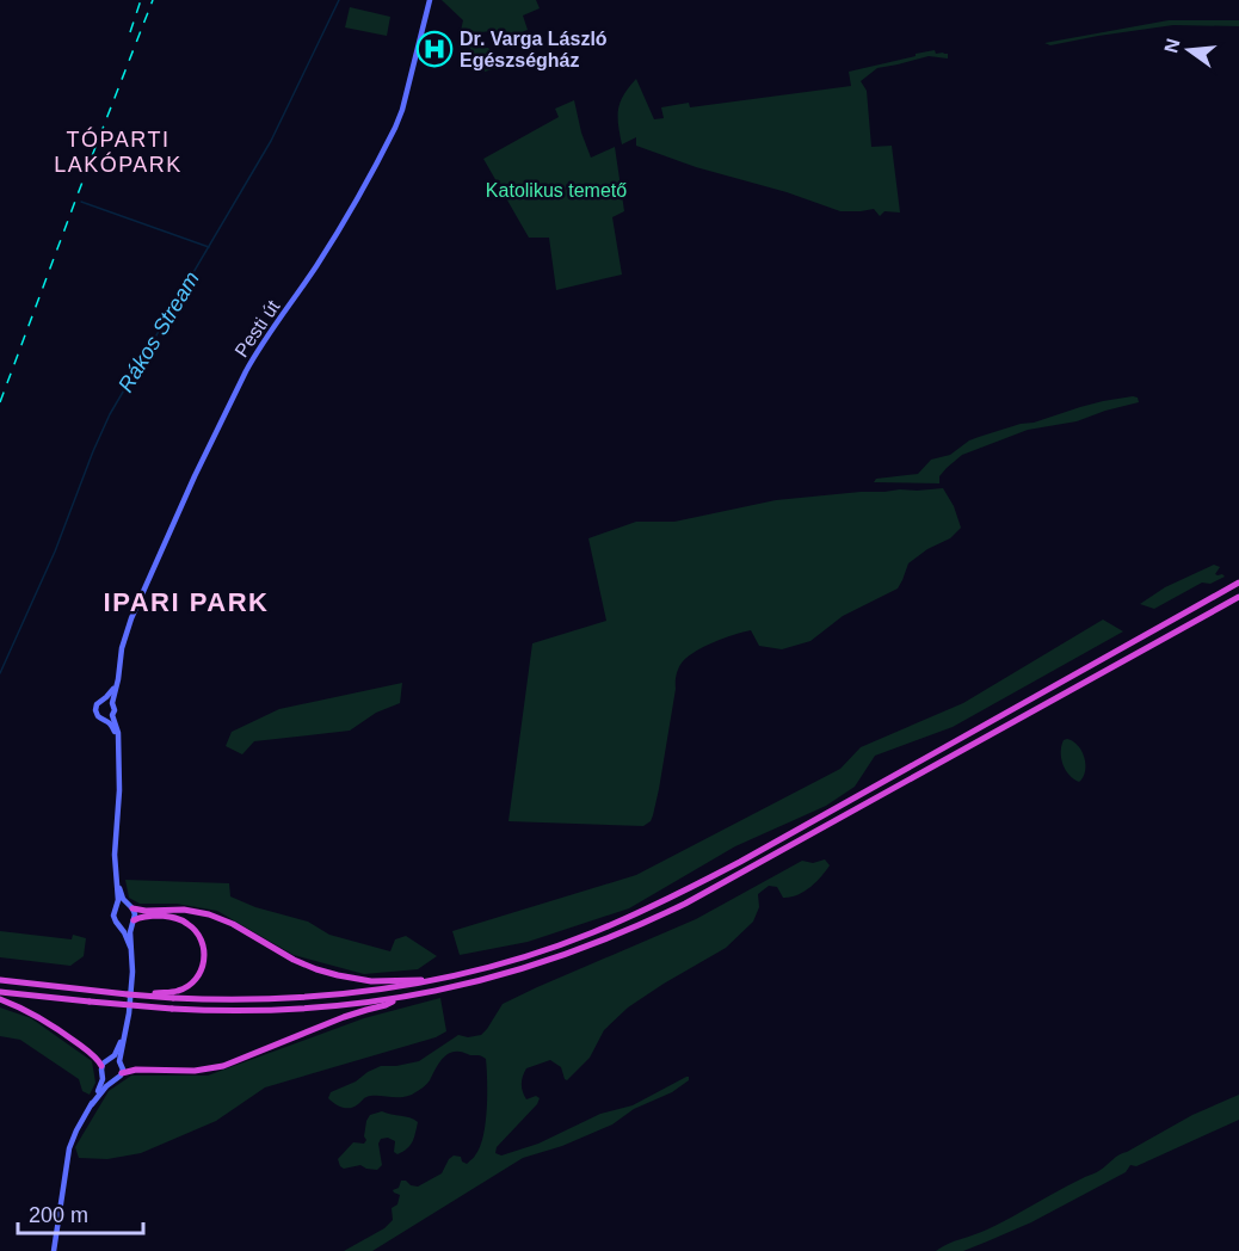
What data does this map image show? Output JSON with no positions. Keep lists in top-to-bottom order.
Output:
{
  "streets": {
    "main road": ["Pesti út"]
  },
  "districts": ["TÓPARTI LAKÓPARK", "IPARI PARK"],
  "water": ["Rákos Stream"],
  "parks": ["Katolikus temető"],
  "places": {
    "hospital": ["Dr. Varga László Egészségház"]
  },
  "scale_bar": "200 m",
  "north": "left"
}
